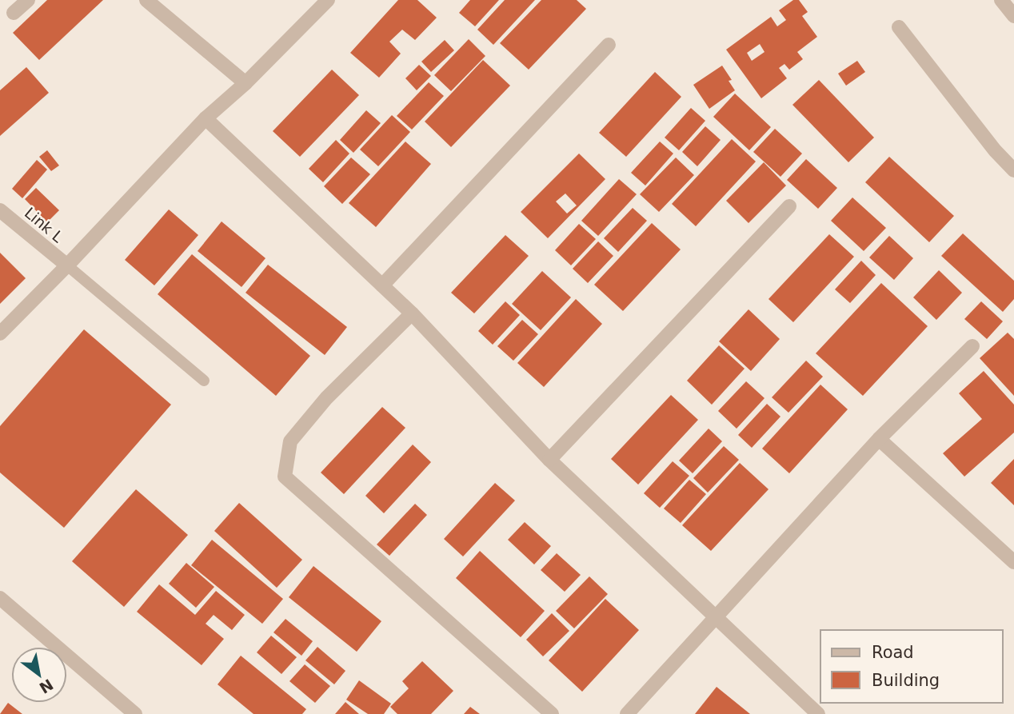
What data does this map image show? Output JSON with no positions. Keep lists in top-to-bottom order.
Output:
{
  "streets": {
    "street": ["Link L"]
  },
  "legend": ["Road", "Building"],
  "north": "bottom right"
}
